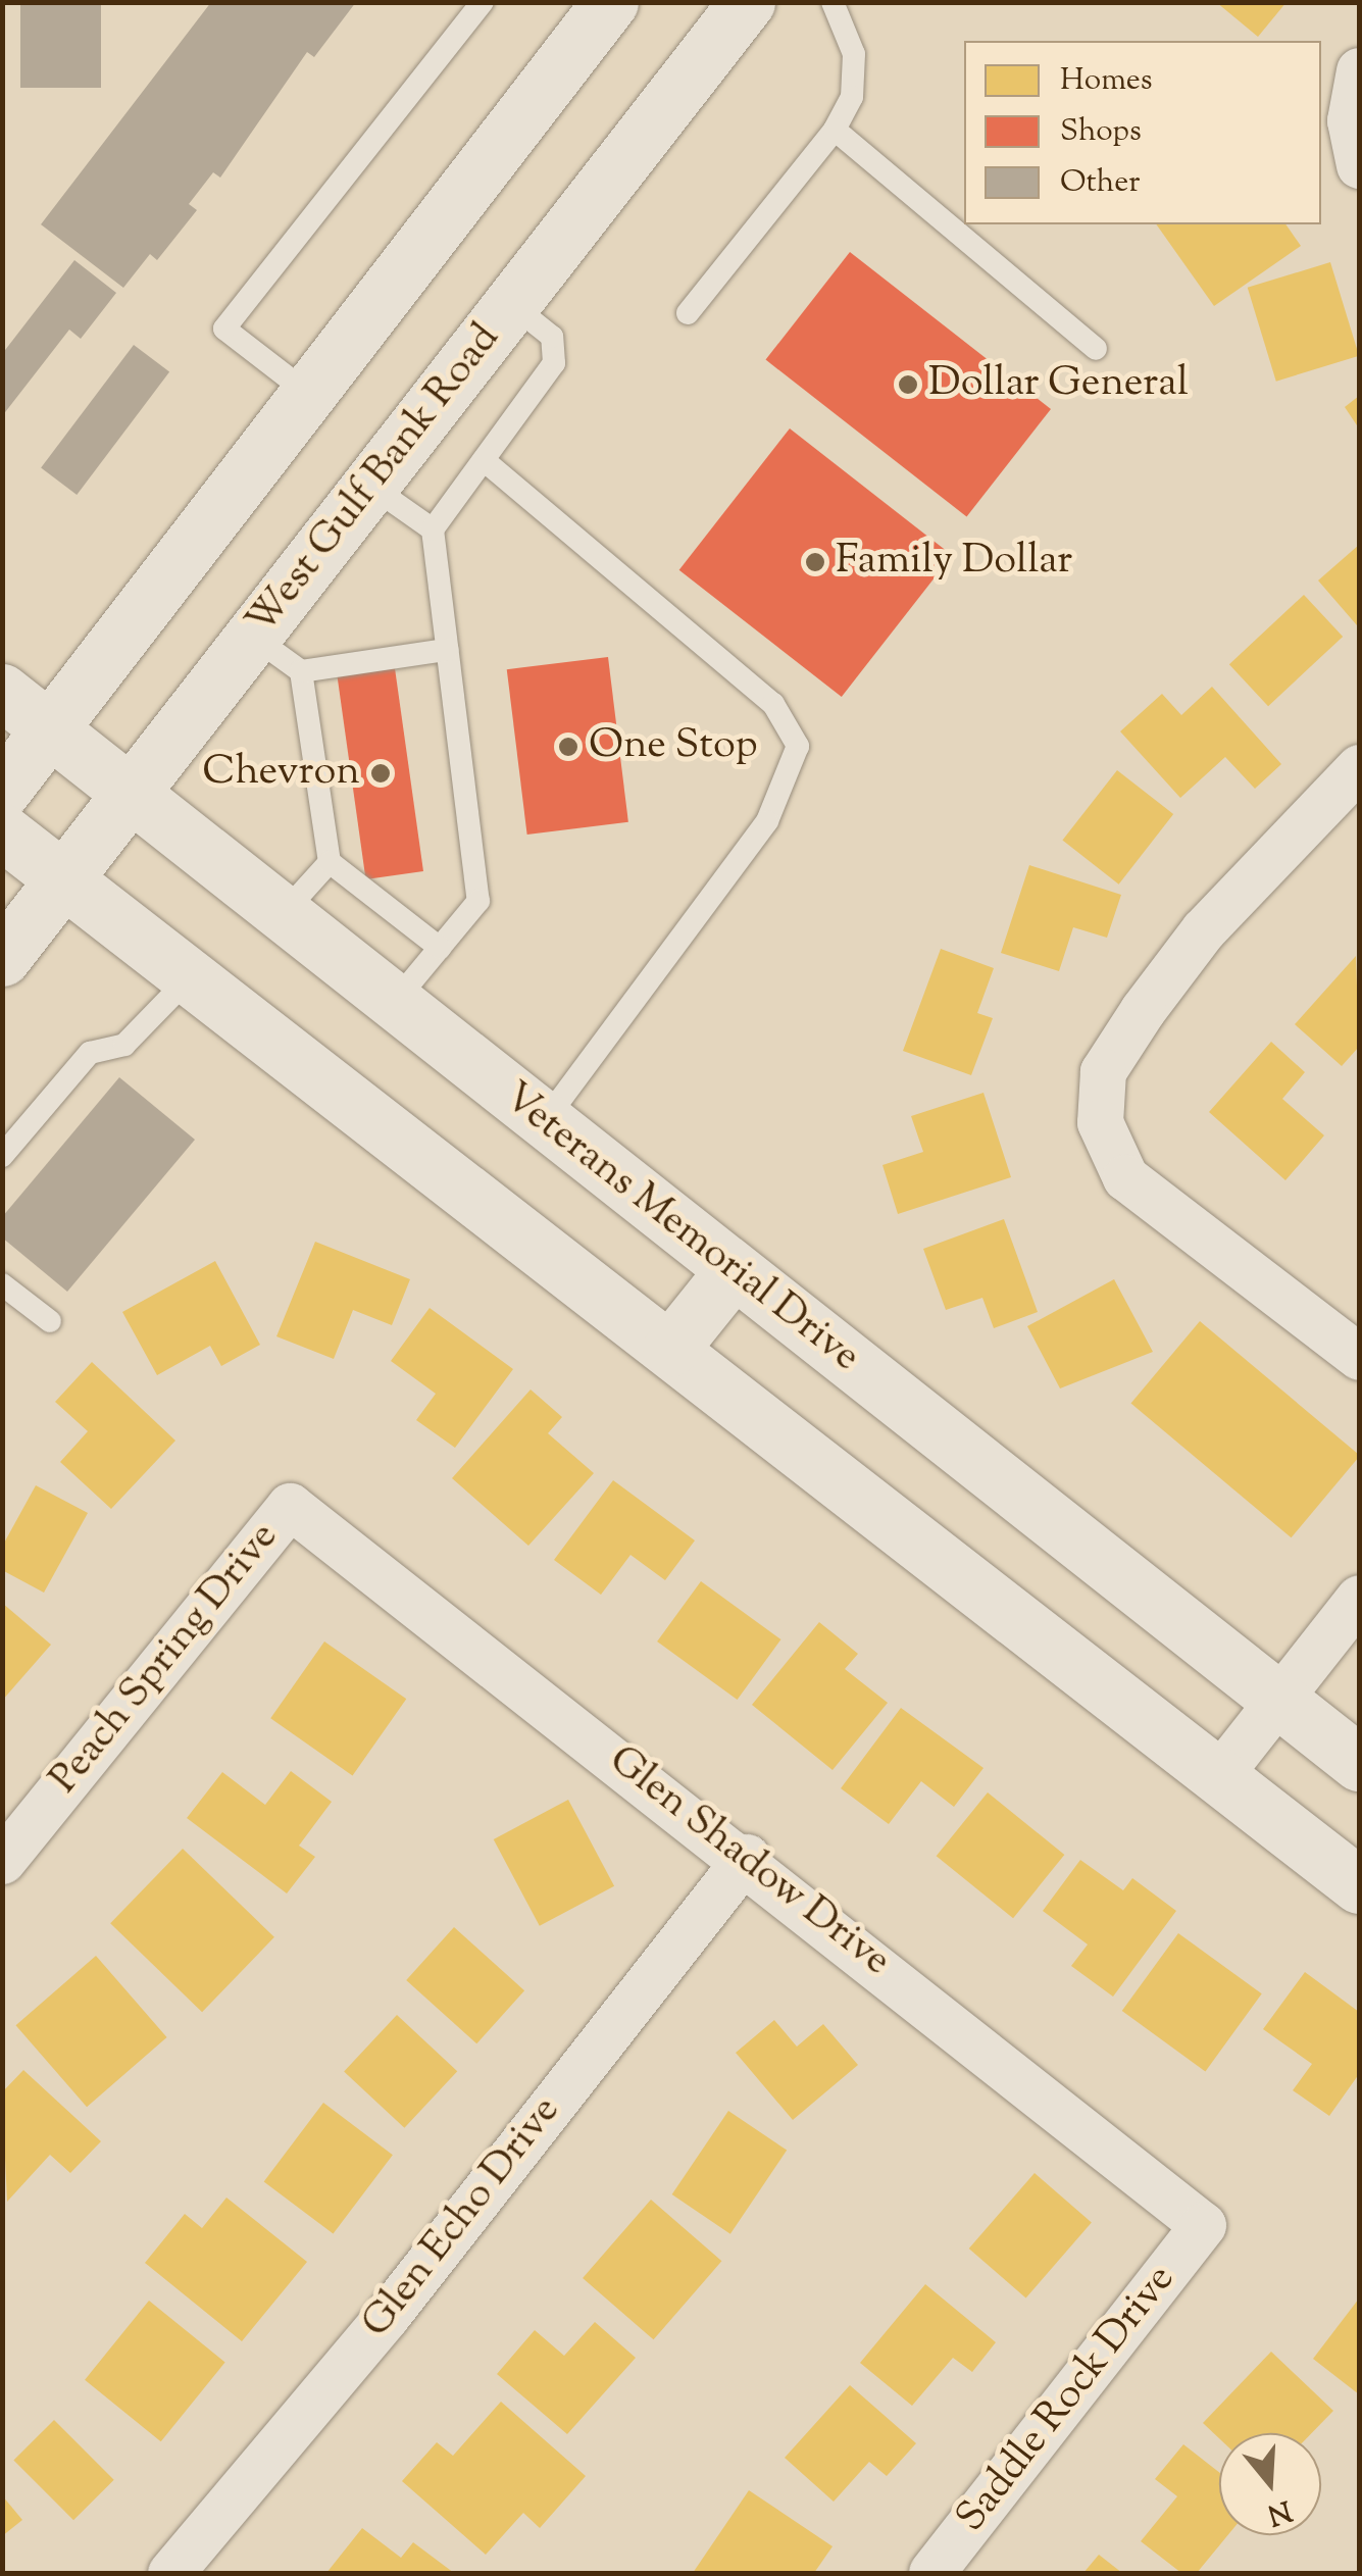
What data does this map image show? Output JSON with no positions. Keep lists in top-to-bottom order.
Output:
{
  "streets": {
    "main road": ["West Gulf Bank Road", "Veterans Memorial Drive"],
    "street": [
      "Peach Spring Drive",
      "Glen Shadow Drive",
      "Glen Echo Drive",
      "Saddle Rock Drive"
    ]
  },
  "crossings": [
    ["West Gulf Bank Road", "Veterans Memorial Drive"],
    ["Peach Spring Drive", "Glen Shadow Drive"],
    ["Glen Shadow Drive", "Glen Echo Drive"],
    ["Glen Shadow Drive", "Saddle Rock Drive"]
  ],
  "places": [
    "Dollar General",
    "Family Dollar",
    "One Stop",
    "Chevron"
  ],
  "legend": ["Homes", "Shops", "Other"],
  "north": "bottom"
}
